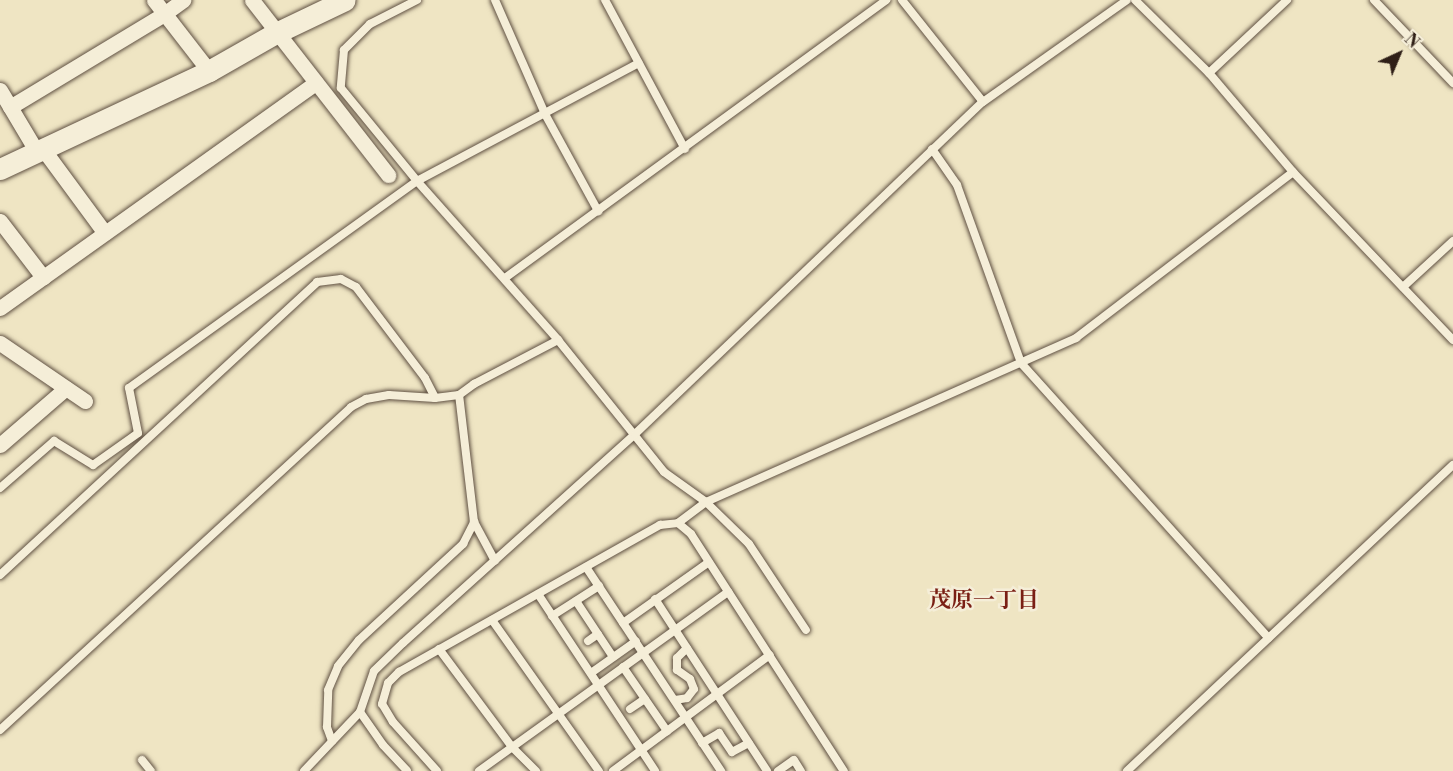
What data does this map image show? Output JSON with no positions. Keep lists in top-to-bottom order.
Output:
{
  "districts": ["茂原一丁目"],
  "north": "top right"
}
